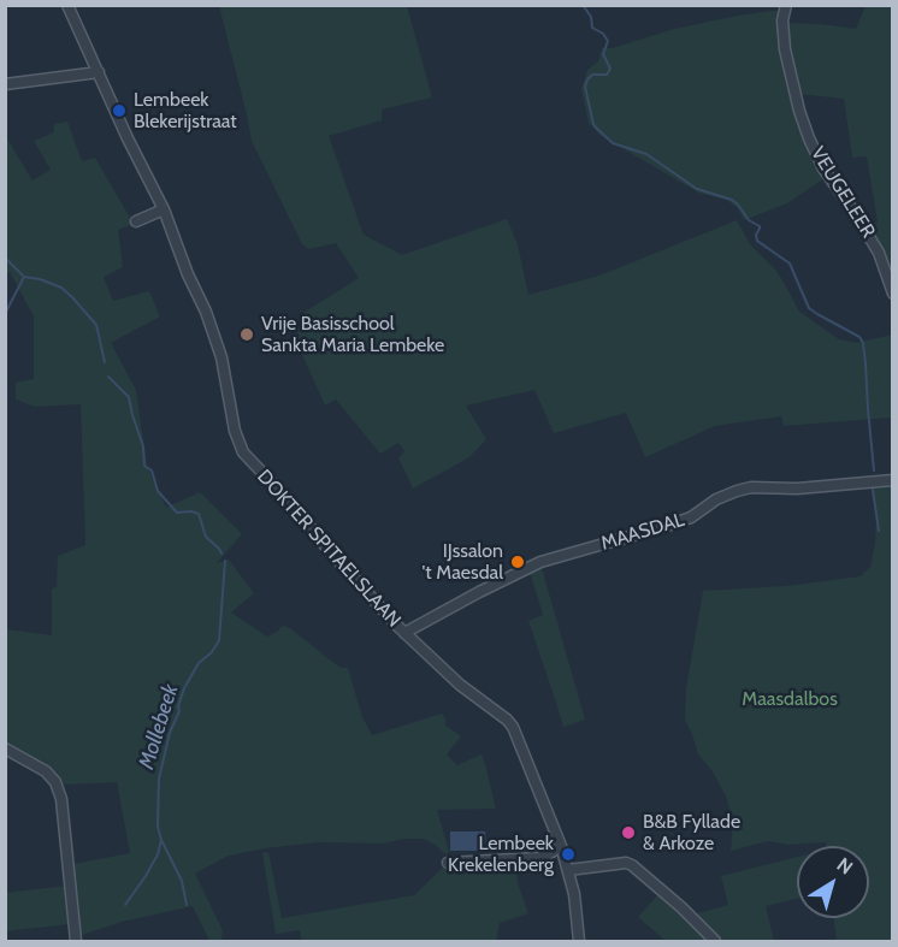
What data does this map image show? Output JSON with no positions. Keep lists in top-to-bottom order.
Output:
{
  "streets": {
    "street": ["VEUGELEER", "MAASDAL", "DOKTER SPITAELSLAAN"]
  },
  "crossings": [
    ["MAASDAL", "DOKTER SPITAELSLAAN"]
  ],
  "water": ["Mollebeek"],
  "parks": ["Maasdalbos"],
  "places": [
    "Lembeek Blekerijstraat",
    "Vrije Basisschool Sankta Maria Lembeke",
    "IJssalon 't Maesdal",
    "B&B Fyllade & Arkoze",
    "Lembeek Krekelenberg"
  ],
  "north": "top right"
}
